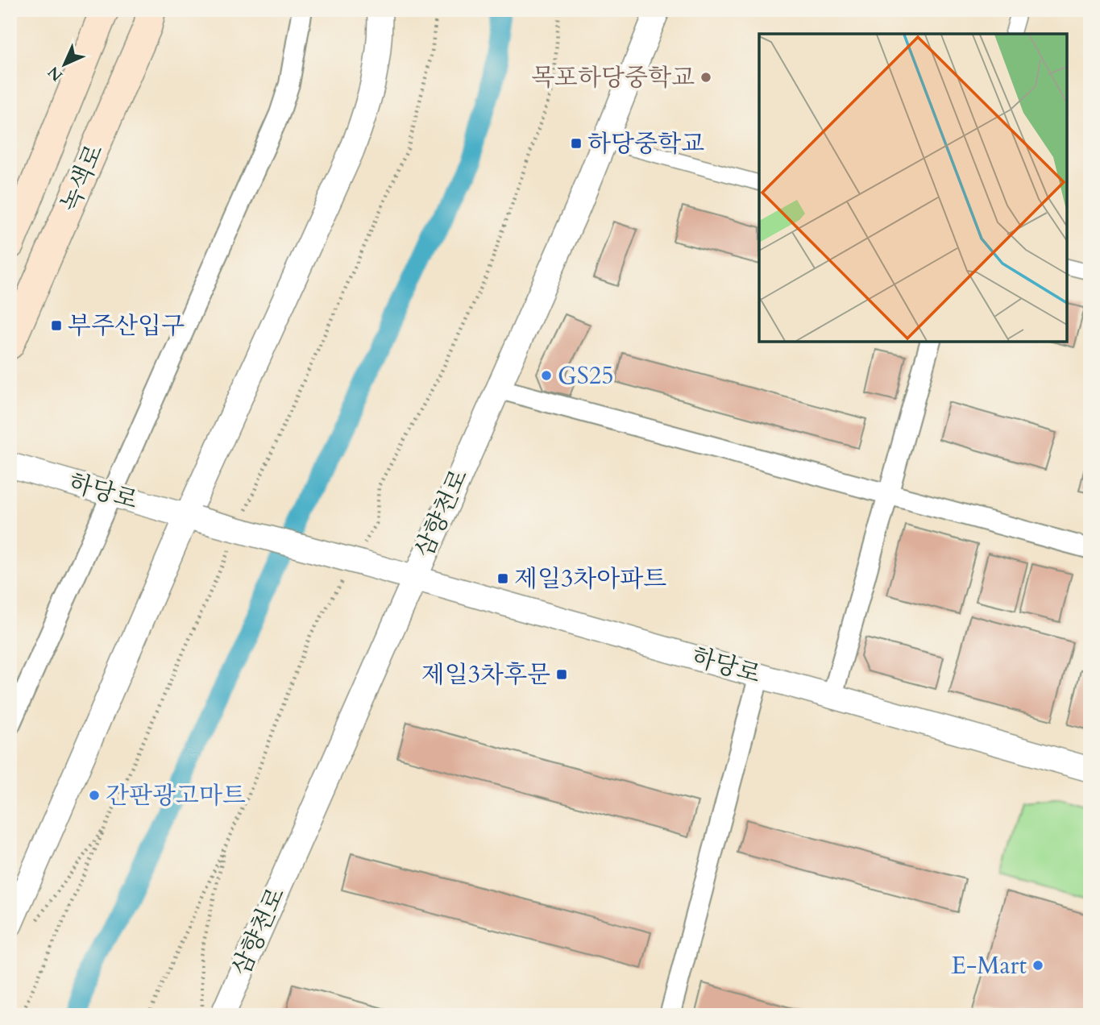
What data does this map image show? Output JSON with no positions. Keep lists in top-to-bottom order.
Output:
{
  "streets": {
    "main road": ["녹색로"],
    "street": ["하당로", "삼향천로"]
  },
  "crossings": [
    ["하당로", "삼향천로"]
  ],
  "places": {
    "other": [
      "목포하당중학교",
      "GS25",
      "간판광고마트",
      "E-Mart"
    ],
    "transit": [
      "하당중학교",
      "부주산입구",
      "제일3차아파트",
      "제일3차후문"
    ]
  },
  "north": "bottom left"
}
